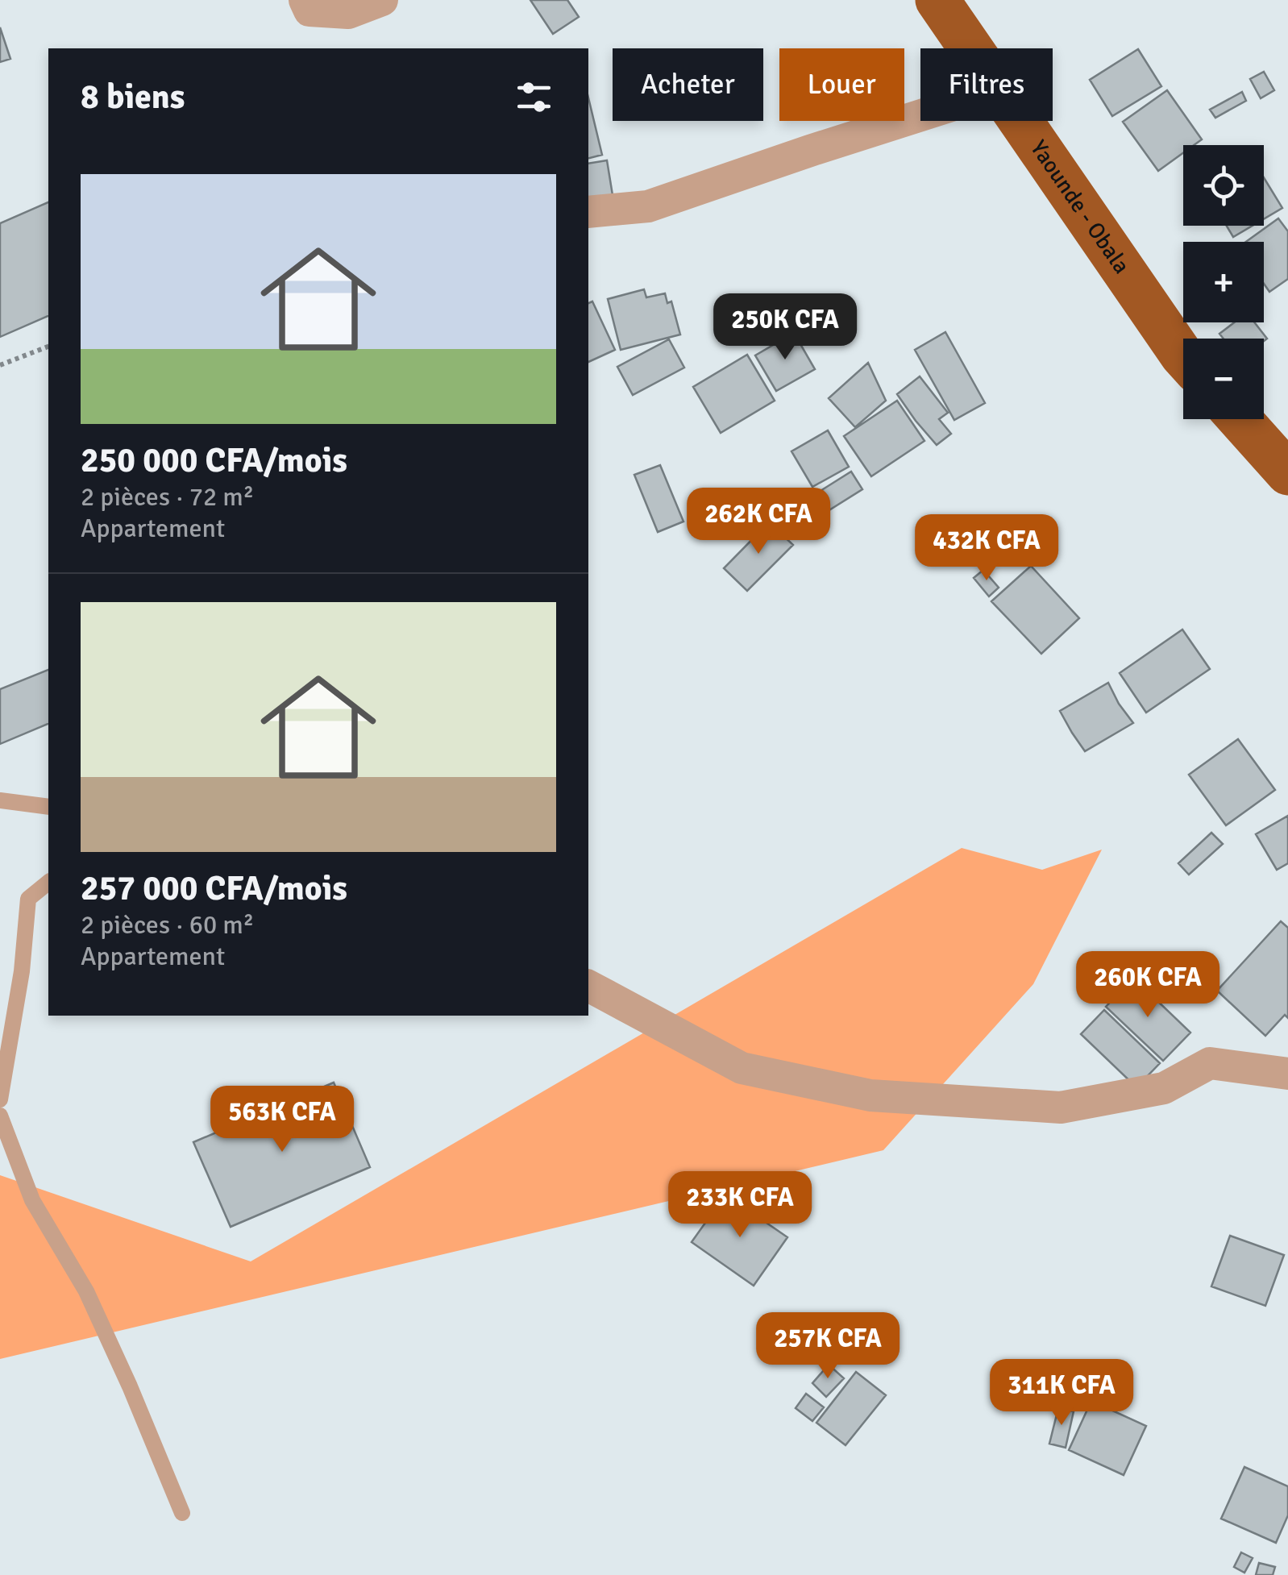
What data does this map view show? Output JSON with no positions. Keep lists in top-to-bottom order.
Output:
{
  "streets": {
    "highway": ["Yaounde - Obala"]
  },
  "page": {
    "chip": ["Acheter", "Louer", "Filtres"],
    "heading": "8 biens",
    "map_buttons": ["+", "−"],
    "list": [
      {
        "name": "250 000 CFA/mois",
        "note": "2 pièces · 72 m² · Appartement"
      },
      {
        "name": "257 000 CFA/mois",
        "note": "2 pièces · 60 m² · Appartement"
      }
    ],
    "price": [
      "250K CFA",
      "262K CFA",
      "432K CFA",
      "260K CFA",
      "563K CFA",
      "233K CFA",
      "257K CFA",
      "311K CFA"
    ]
  }
}
